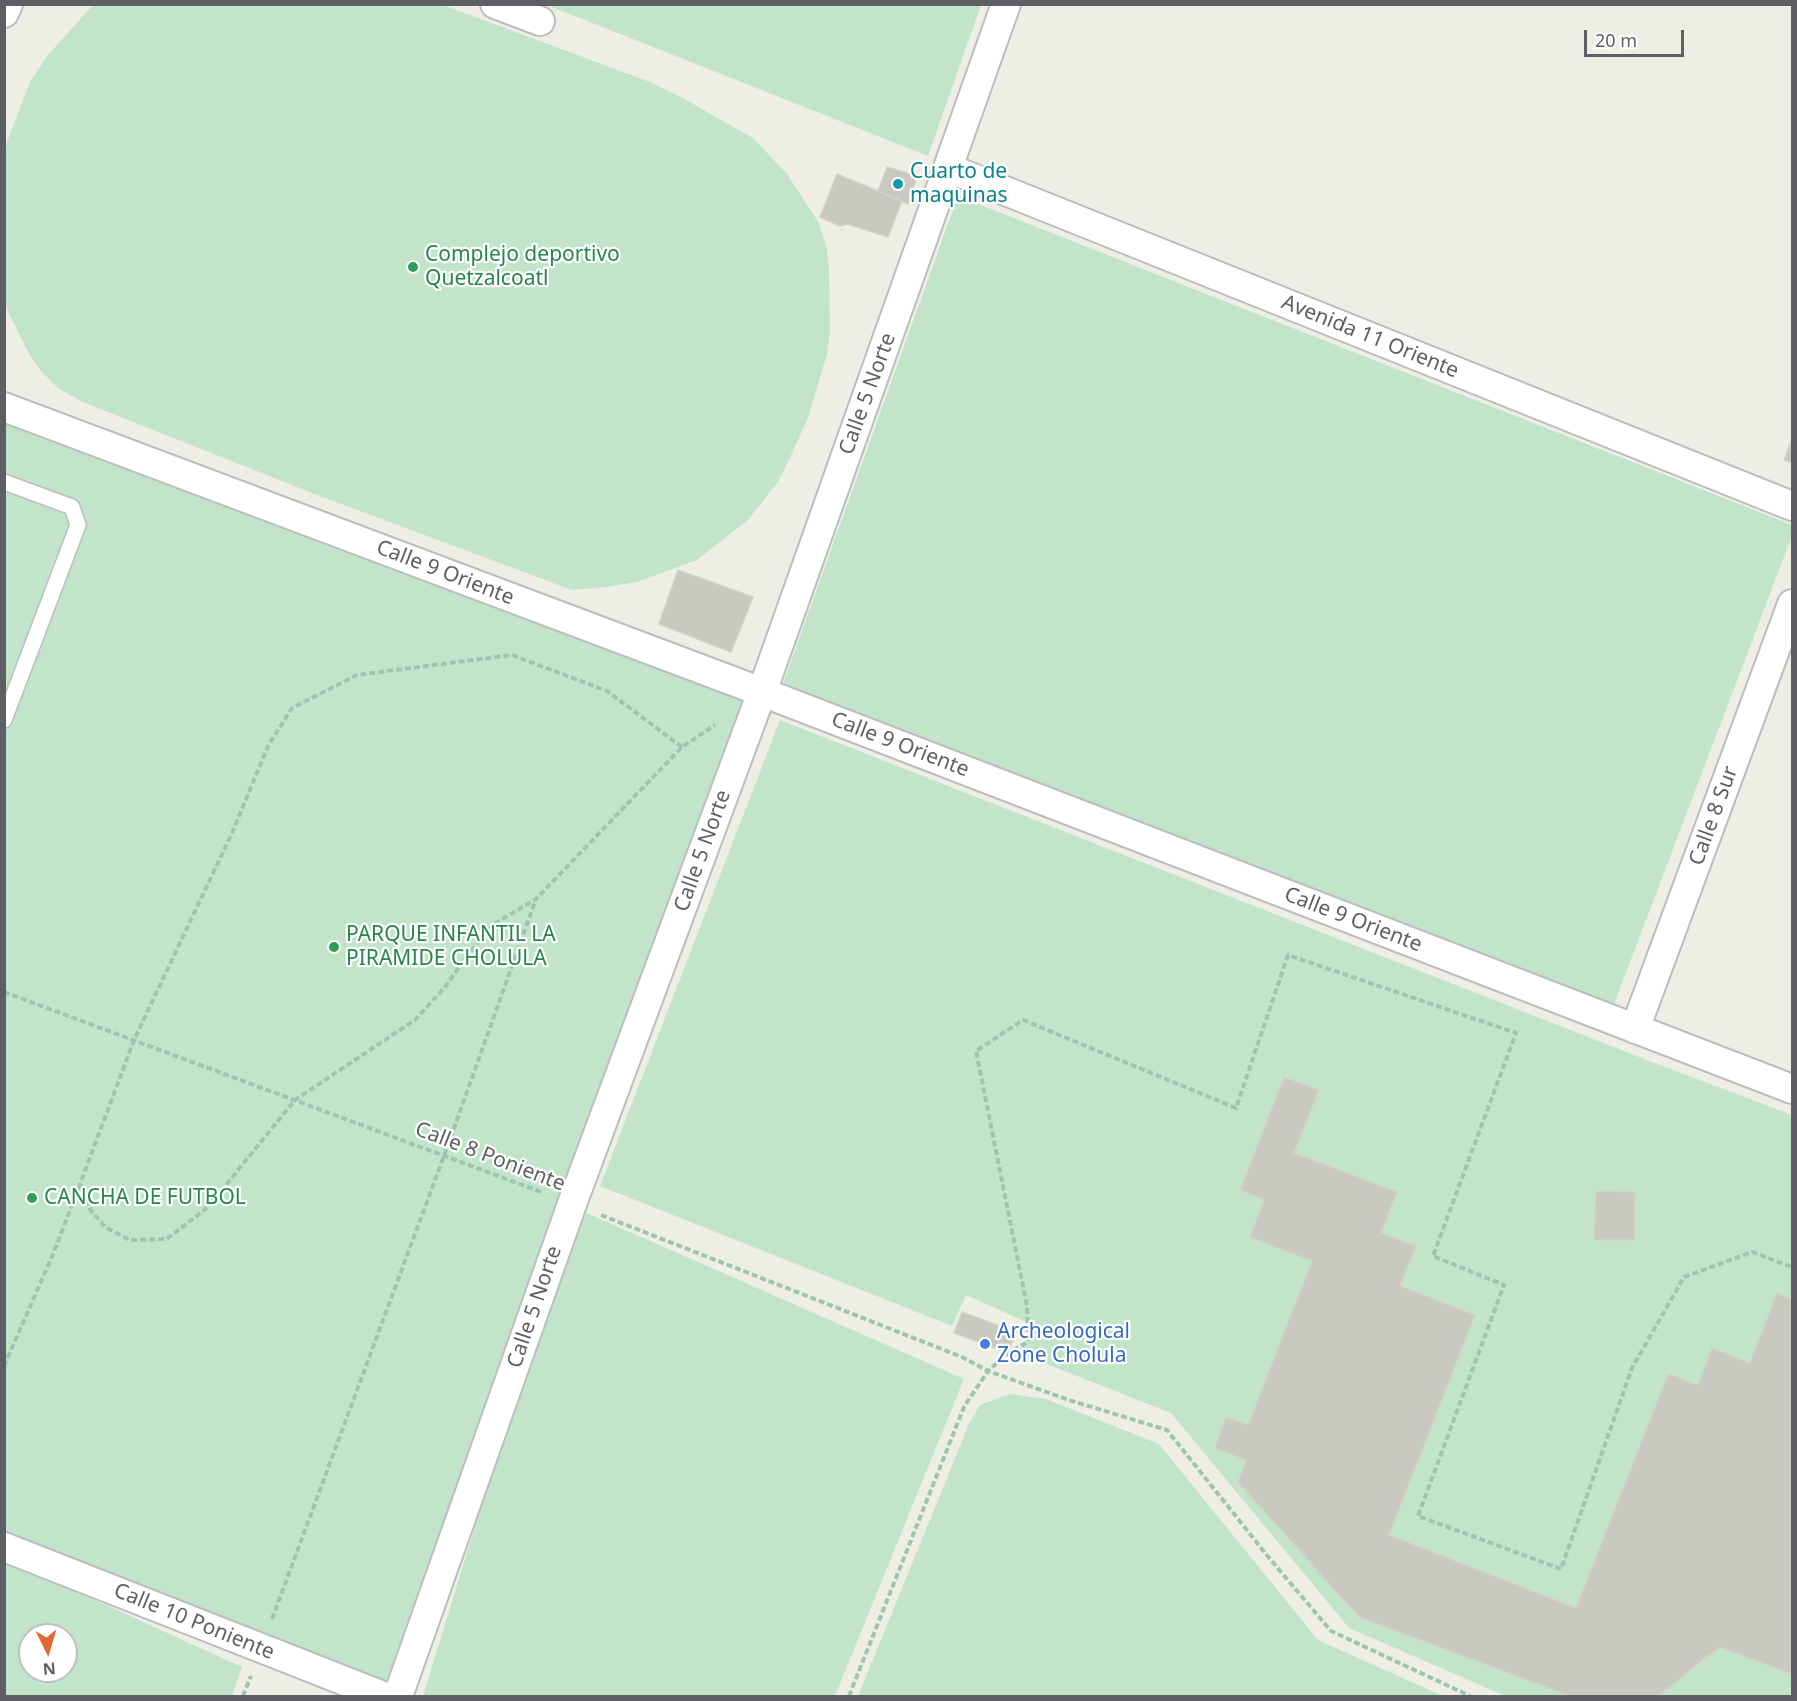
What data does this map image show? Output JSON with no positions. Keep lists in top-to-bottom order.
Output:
{
  "streets": {
    "street": [
      "Avenida 11 Oriente",
      "Calle 5 Norte",
      "Calle 9 Oriente",
      "Calle 8 Sur",
      "Calle 10 Poniente"
    ],
    "path": ["Calle 8 Poniente"]
  },
  "crossings": [
    ["Avenida 11 Oriente", "Calle 5 Norte"],
    ["Calle 5 Norte", "Calle 9 Oriente"],
    ["Calle 5 Norte", "Calle 8 Poniente"],
    ["Calle 9 Oriente", "Calle 8 Sur"]
  ],
  "places": [
    "Cuarto de maquinas",
    "Complejo deportivo Quetzalcoatl",
    "PARQUE INFANTIL LA PIRAMIDE CHOLULA",
    "CANCHA DE FUTBOL",
    "Archeological Zone Cholula"
  ],
  "scale_bar": "20 m",
  "north": "bottom"
}
